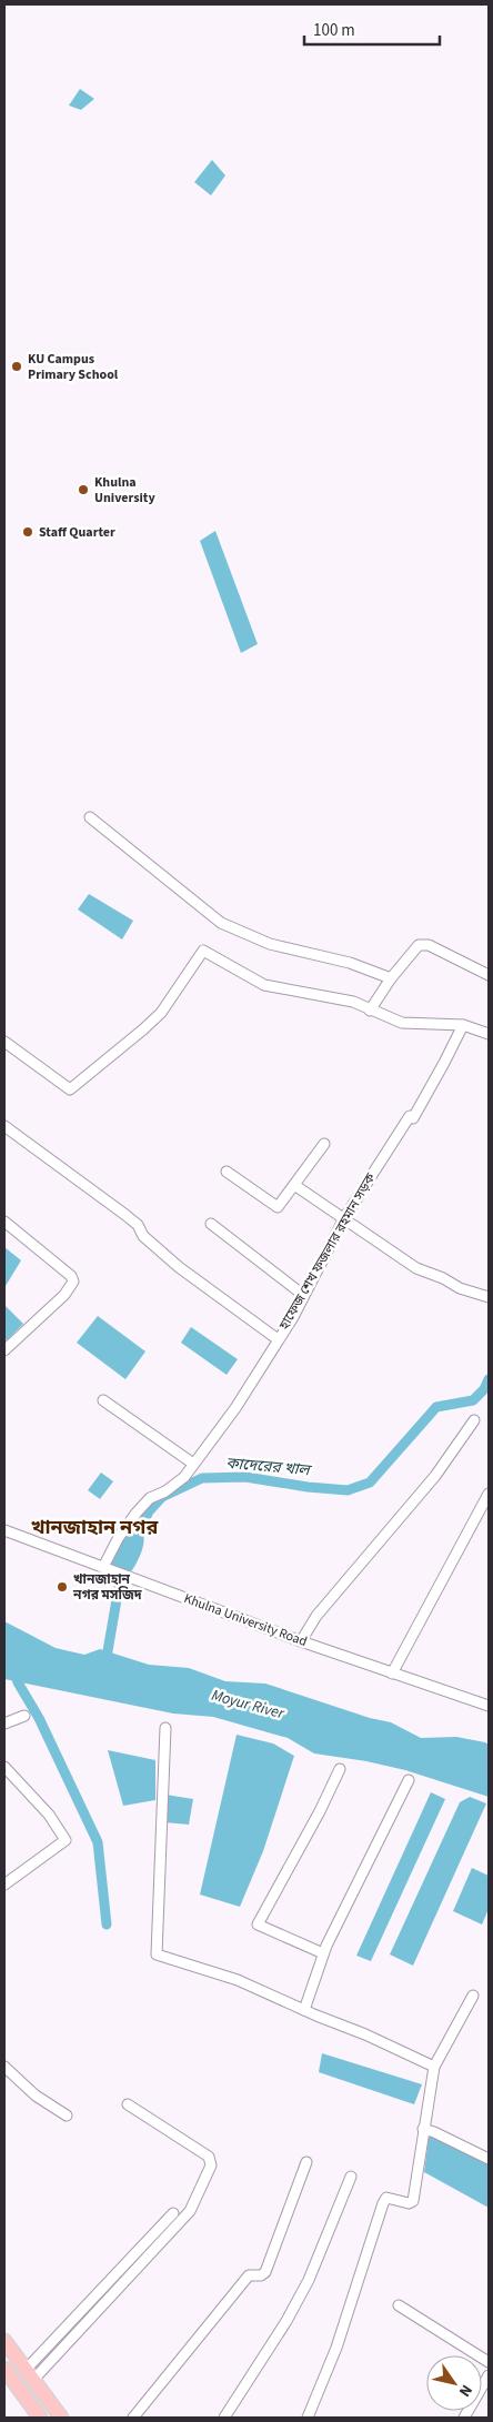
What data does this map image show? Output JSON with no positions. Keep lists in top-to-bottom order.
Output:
{
  "streets": {
    "street": ["হাফেজ শেখ ফজলার রহমান সড়ক", "Khulna University Road"]
  },
  "crossings": [
    ["হাফেজ শেখ ফজলার রহমান সড়ক", "Khulna University Road"]
  ],
  "districts": ["খানজাহান নগর"],
  "water": ["কাদেরের খাল", "Moyur River"],
  "places": [
    "KU Campus Primary School",
    "Khulna University",
    "Staff Quarter",
    "খানজাহান নগর মসজিদ"
  ],
  "scale_bar": "100 m",
  "north": "bottom right"
}
